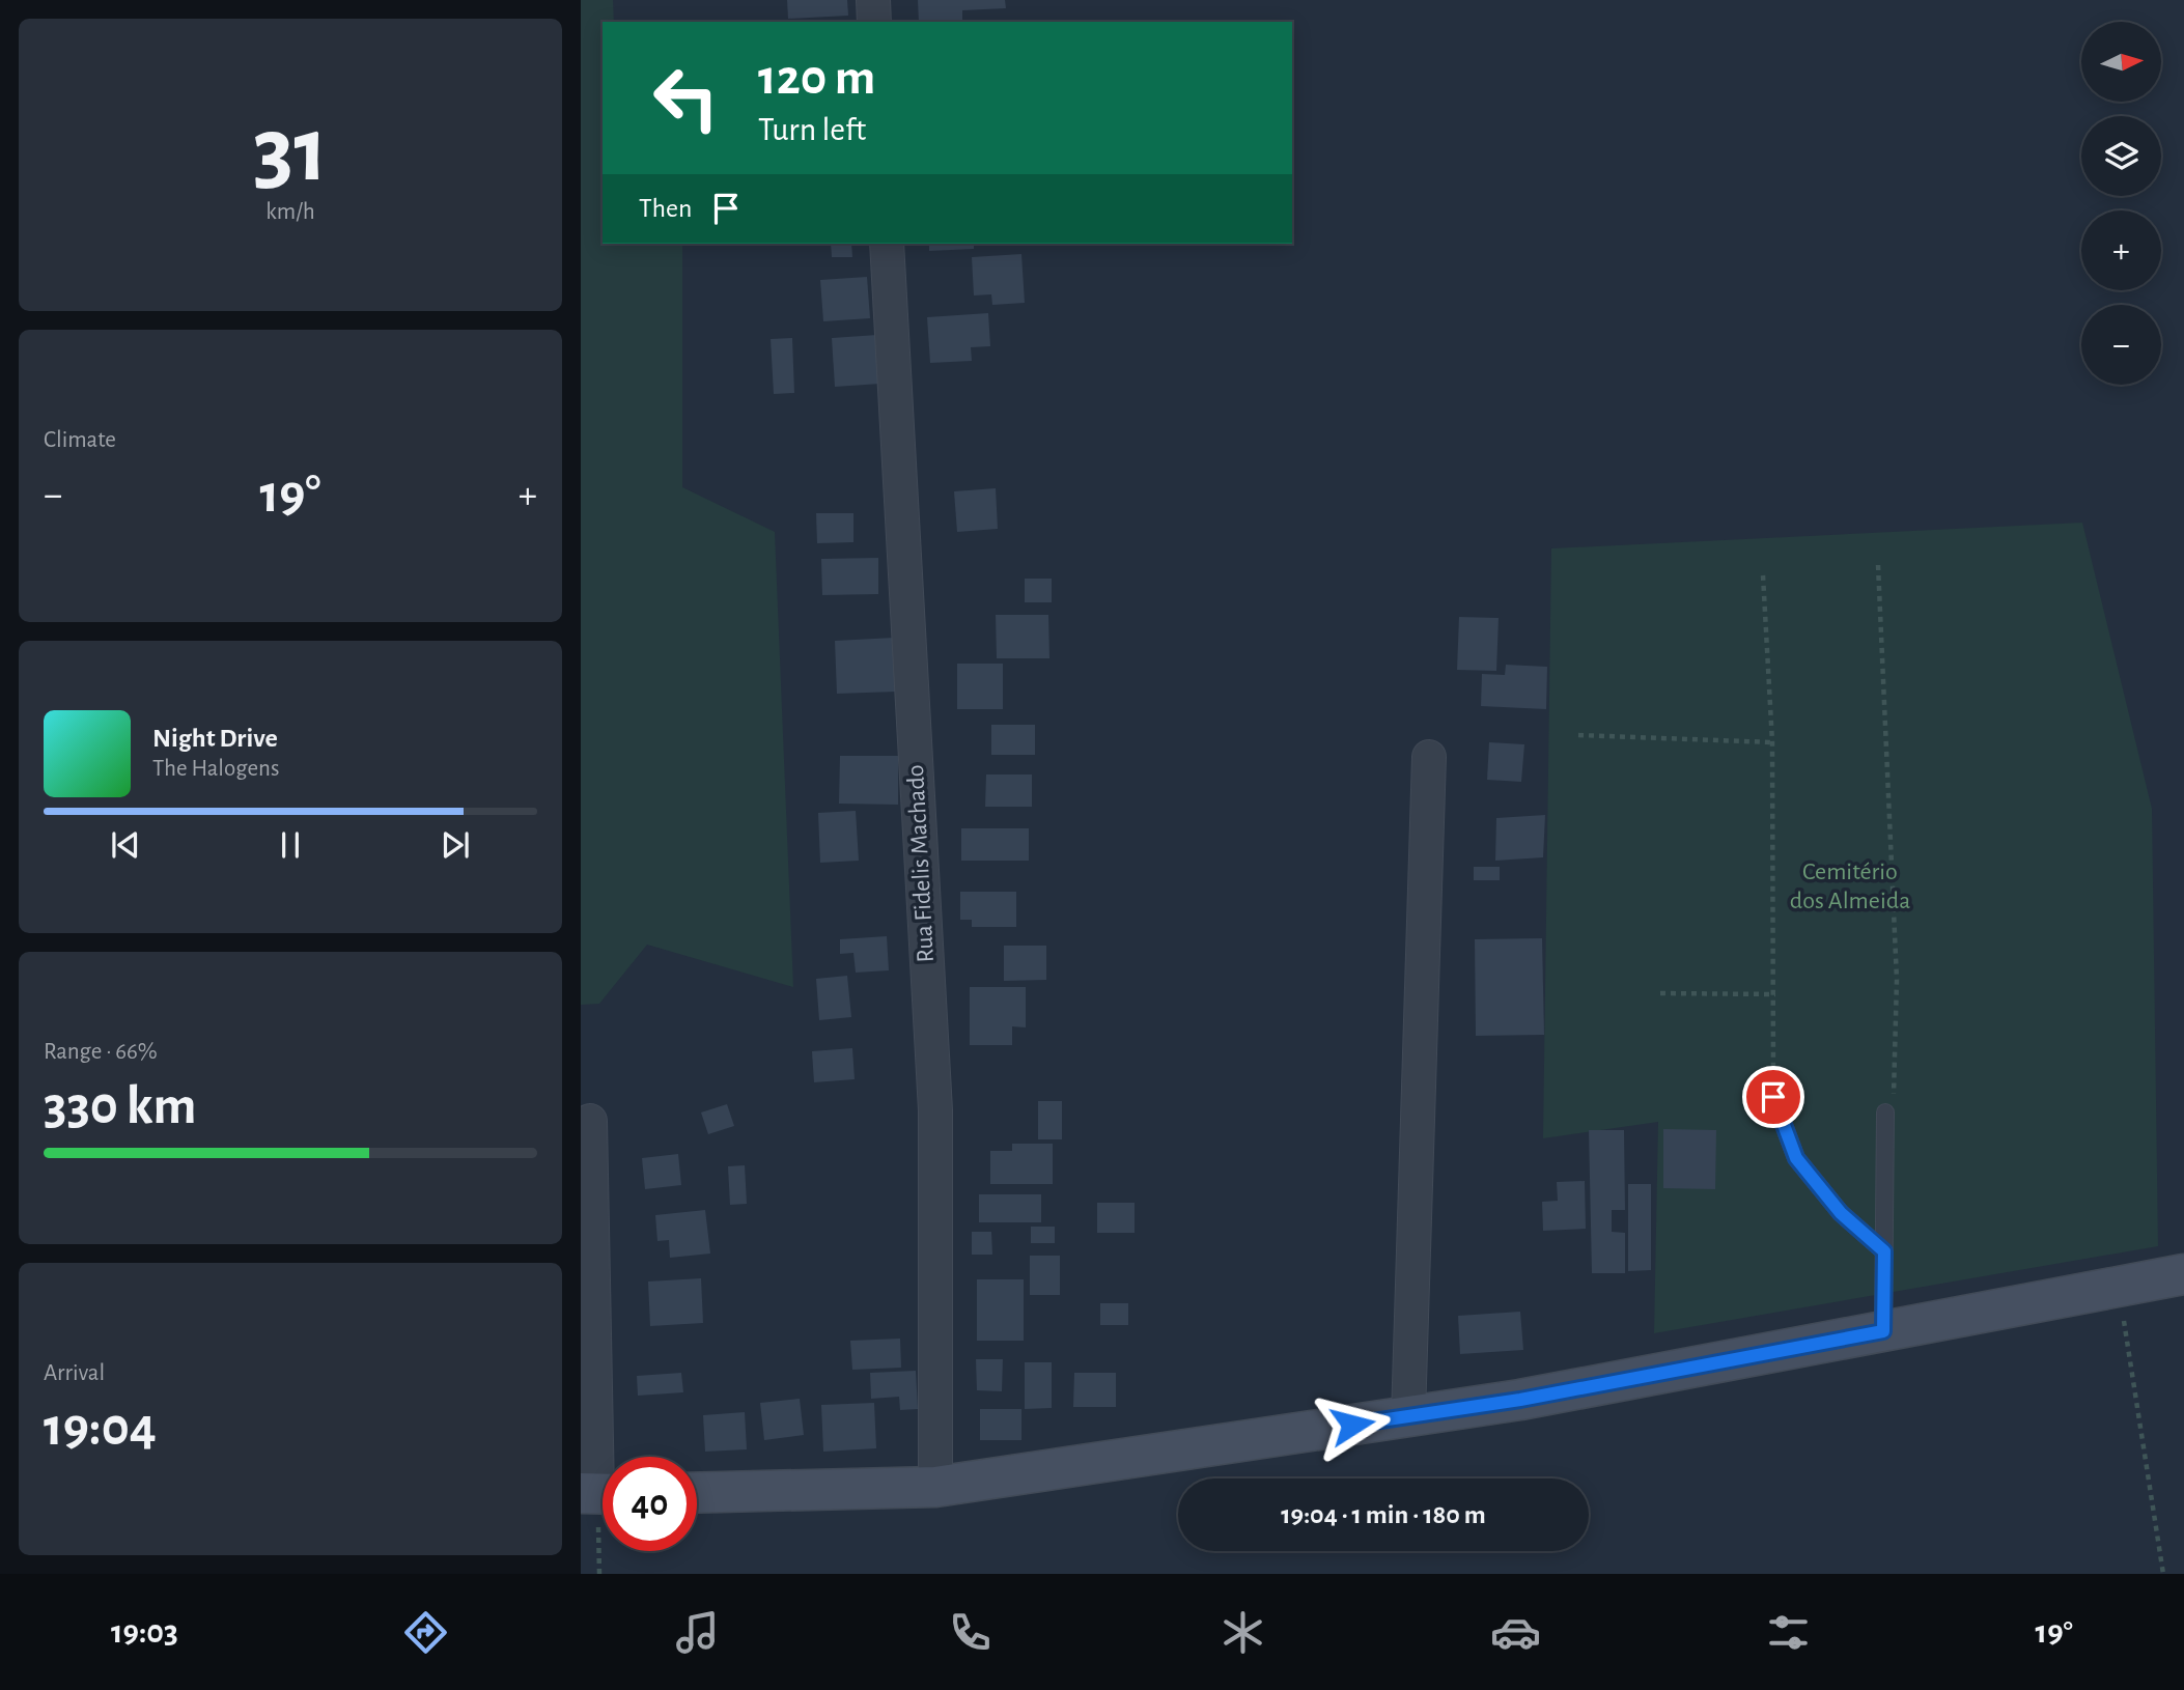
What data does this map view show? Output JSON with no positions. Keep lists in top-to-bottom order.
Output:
{
  "streets": {
    "street": ["Rua Fidelis Machado"]
  },
  "parks": ["Cemitério dos Almeida"],
  "north": "right",
  "page": {
    "tile": [
      ["31", "km/h"],
      "Climate",
      ["Range · 66%", "330 km"],
      ["Arrival", "19:04"]
    ],
    "map_buttons": ["+", "−"],
    "turn": ["120 m", "Turn left"],
    "then": "Then",
    "heat": ["−", "19°", "+"],
    "song": ["Night Drive", "The Halogens"],
    "limit": "40",
    "trip": "19:04 · 1 min · 180 m",
    "tabs": ["19:03", "19°"]
  }
}
